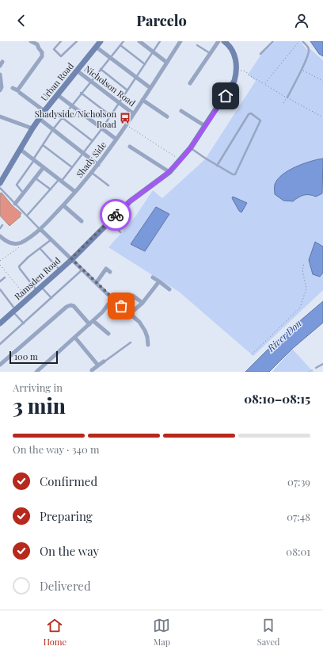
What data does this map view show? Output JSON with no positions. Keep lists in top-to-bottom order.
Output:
{
  "streets": {
    "street": [
      "Urban Road",
      "Nicholson Road",
      "Shady Side",
      "Ramsden Road"
    ]
  },
  "crossings": [
    ["Urban Road", "Nicholson Road"],
    ["Nicholson Road", "Shady Side"]
  ],
  "water": ["River Don"],
  "places": {
    "bus stop": ["Shadyside/Nicholson Road"]
  },
  "scale_bar": "100 m",
  "page": {
    "header": "Parcelo",
    "scale": "100 m",
    "heading": ["3 min", "Arriving in", "08:10–08:15"],
    "bar": "On the way · 340 m",
    "list": [
      ["Confirmed", "07:39"],
      ["Preparing", "07:48"],
      ["On the way", "08:01"],
      "Delivered"
    ],
    "tabs": ["Home", "Map", "Saved"]
  }
}
